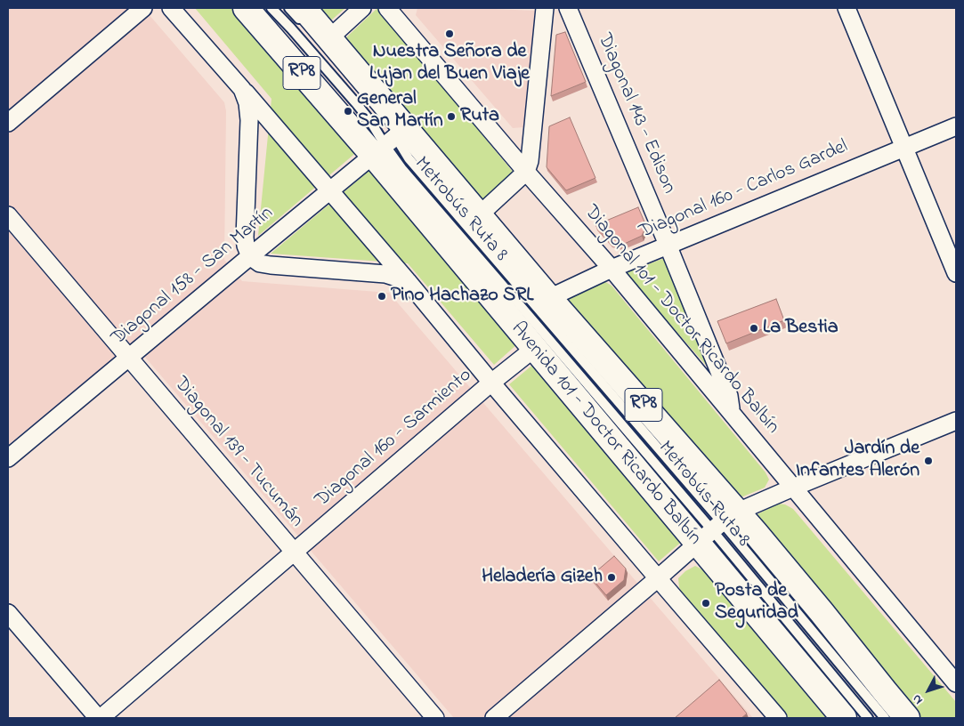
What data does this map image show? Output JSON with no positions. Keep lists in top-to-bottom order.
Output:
{
  "streets": {
    "main road": ["RP8", "Avenida 101 - Doctor Ricardo Balbín"],
    "street": [
      "Diagonal 143 - Edison",
      "Diagonal 160 - Carlos Gardel",
      "Diagonal 158 - San Martín",
      "Diagonal 101 - Doctor Ricardo Balbín",
      "Diagonal 160 - Sarmiento",
      "Diagonal 139 - Tucumán"
    ],
    "lane": ["Metrobús Ruta 8"]
  },
  "crossings": [
    ["Diagonal 143 - Edison", "Diagonal 160 - Carlos Gardel"],
    ["Diagonal 143 - Edison", "Diagonal 101 - Doctor Ricardo Balbín"],
    ["Diagonal 160 - Carlos Gardel", "Diagonal 101 - Doctor Ricardo Balbín"],
    ["Diagonal 160 - Carlos Gardel", "Avenida 101 - Doctor Ricardo Balbín"],
    ["Metrobús Ruta 8", "Diagonal 158 - San Martín"],
    ["Metrobús Ruta 8", "Avenida 101 - Doctor Ricardo Balbín"],
    ["Diagonal 158 - San Martín", "Avenida 101 - Doctor Ricardo Balbín"],
    ["Diagonal 158 - San Martín", "Diagonal 139 - Tucumán"],
    ["Avenida 101 - Doctor Ricardo Balbín", "Diagonal 160 - Sarmiento"],
    ["Diagonal 160 - Sarmiento", "Diagonal 139 - Tucumán"]
  ],
  "places": [
    "Nuestra Señora de Lujan del Buen Viaje",
    "General San Martín",
    "Ruta",
    "Pino Hachazo SRL",
    "La Bestia",
    "Jardín de Infantes Alerón",
    "Heladería Gizeh",
    "Posta de Seguridad"
  ],
  "north": "bottom left"
}
